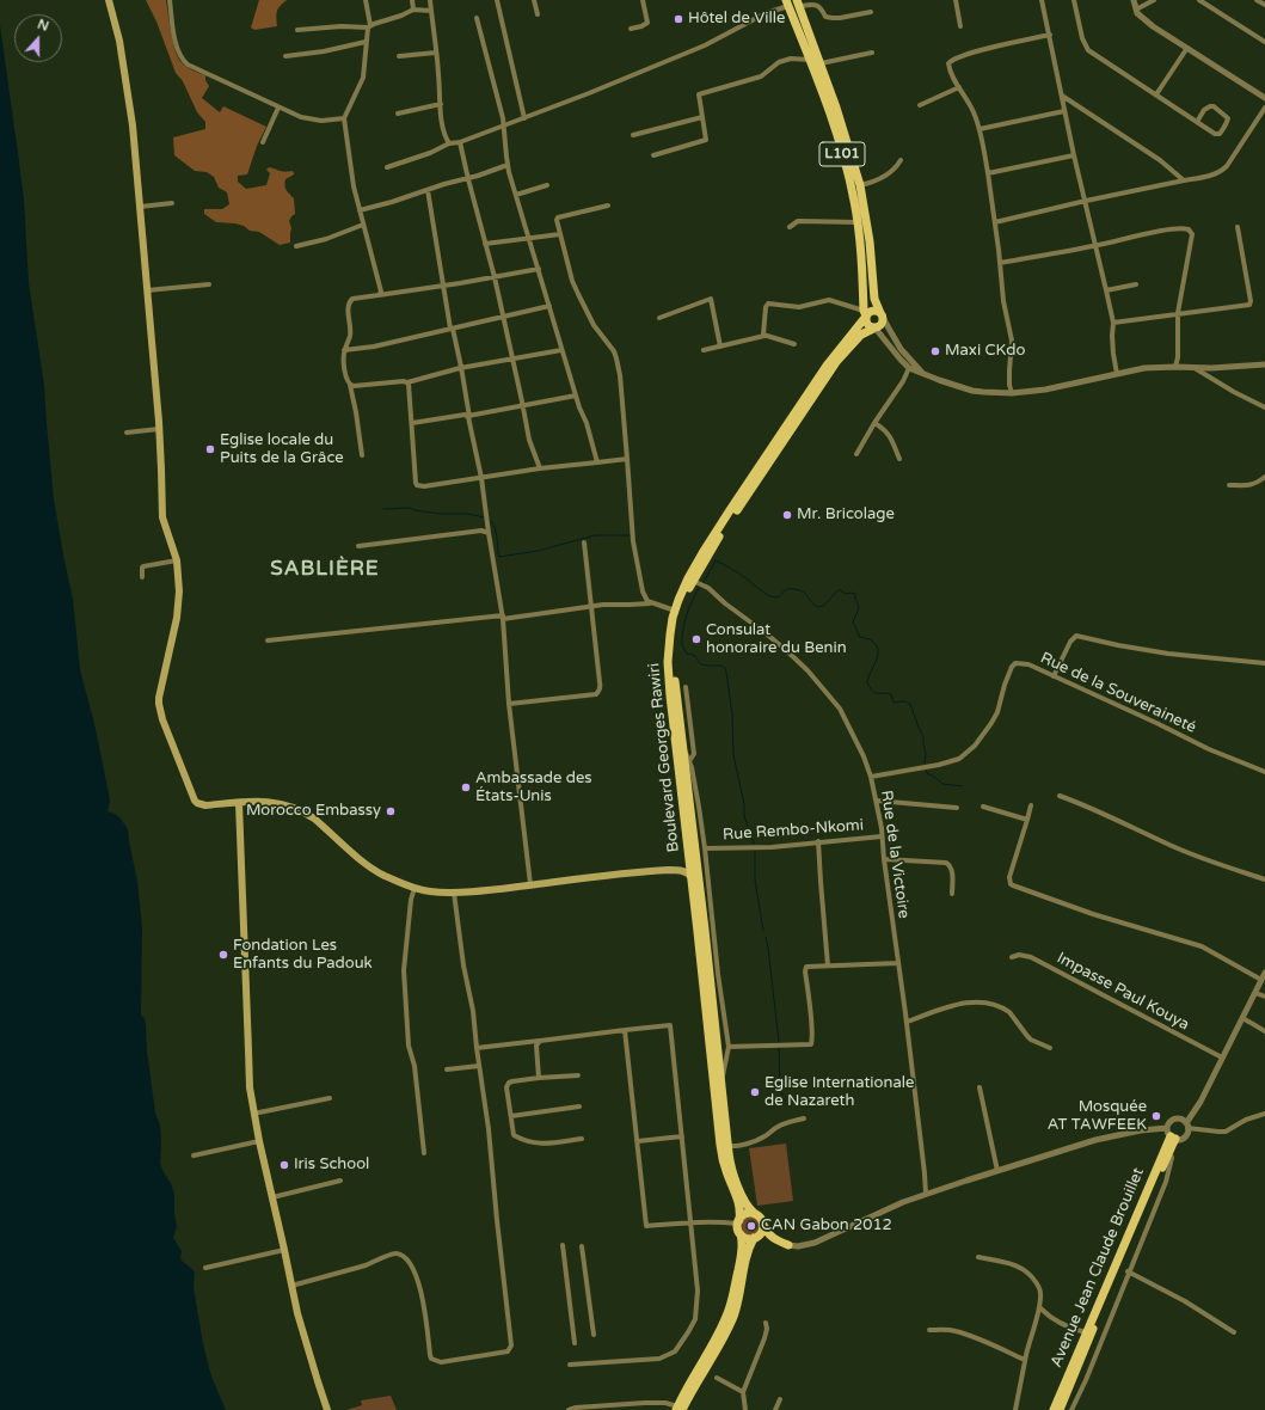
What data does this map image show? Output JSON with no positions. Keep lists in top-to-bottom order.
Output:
{
  "streets": {
    "main road": ["L101", "Boulevard Georges Rawiri", "Avenue Jean Claude Brouillet"],
    "street": [
      "Rue de la Souveraineté",
      "Rue Rembo-Nkomi",
      "Rue de la Victoire",
      "Impasse Paul Kouya"
    ]
  },
  "crossings": [
    ["L101", "Boulevard Georges Rawiri"],
    ["Rue de la Souveraineté", "Rue de la Victoire"],
    ["Boulevard Georges Rawiri", "Rue de la Victoire"],
    ["Rue Rembo-Nkomi", "Rue de la Victoire"]
  ],
  "districts": ["SABLIÈRE"],
  "places": [
    "Hôtel de Ville",
    "Maxi CKdo",
    "Eglise locale du Puits de la Grâce",
    "Mr. Bricolage",
    "Consulat honoraire du Benin",
    "Ambassade des États-Unis",
    "Morocco Embassy",
    "Fondation Les Enfants du Padouk",
    "Eglise Internationale de Nazareth",
    "Mosquée AT TAWFEEK",
    "Iris School",
    "CAN Gabon 2012"
  ],
  "north": "top"
}
